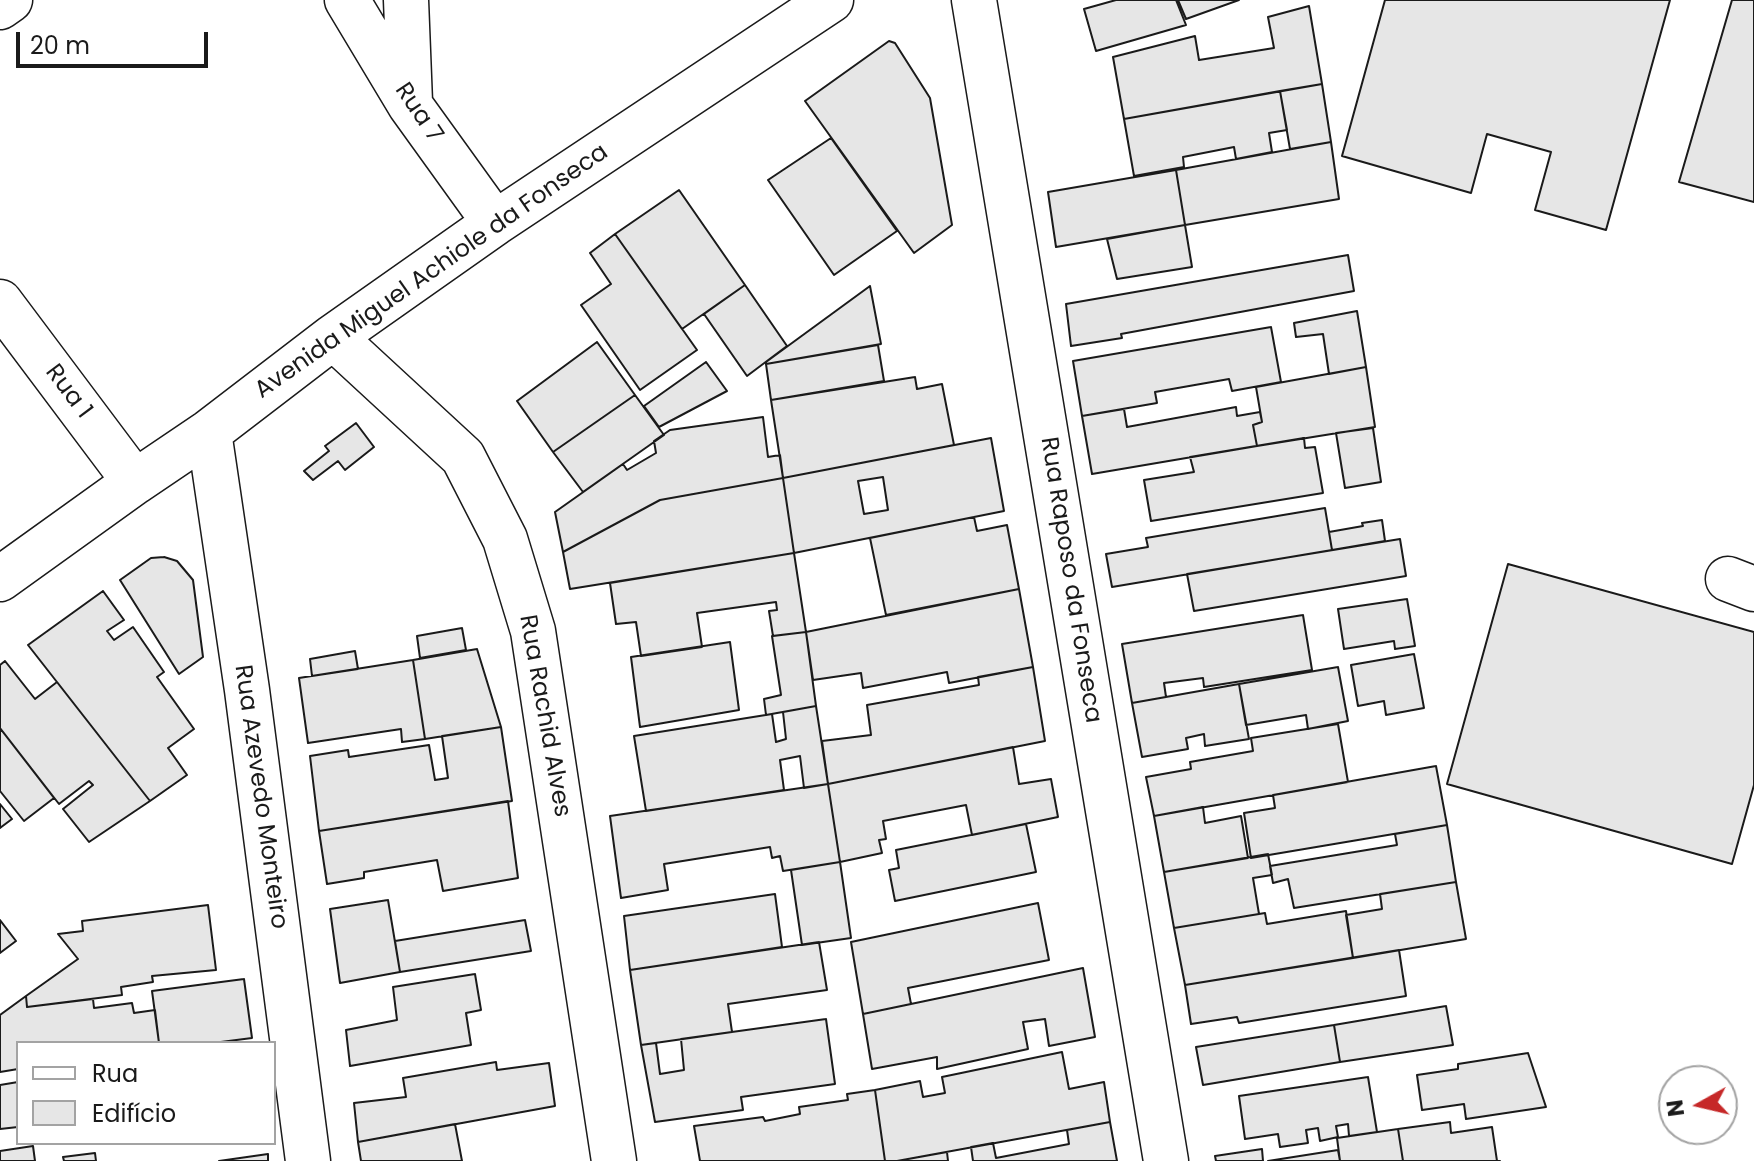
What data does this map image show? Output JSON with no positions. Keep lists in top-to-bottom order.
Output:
{
  "streets": {
    "street": [
      "Rua 7",
      "Avenida Miguel Achiole da Fonseca",
      "Rua 1",
      "Rua Raposo da Fonseca",
      "Rua Rachid Alves",
      "Rua Azevedo Monteiro"
    ]
  },
  "crossings": [
    ["Rua 7", "Avenida Miguel Achiole da Fonseca"],
    ["Avenida Miguel Achiole da Fonseca", "Rua 1"],
    ["Avenida Miguel Achiole da Fonseca", "Rua Rachid Alves"],
    ["Avenida Miguel Achiole da Fonseca", "Rua Azevedo Monteiro"]
  ],
  "legend": ["Rua", "Edifício"],
  "scale_bar": "20 m",
  "north": "left"
}
